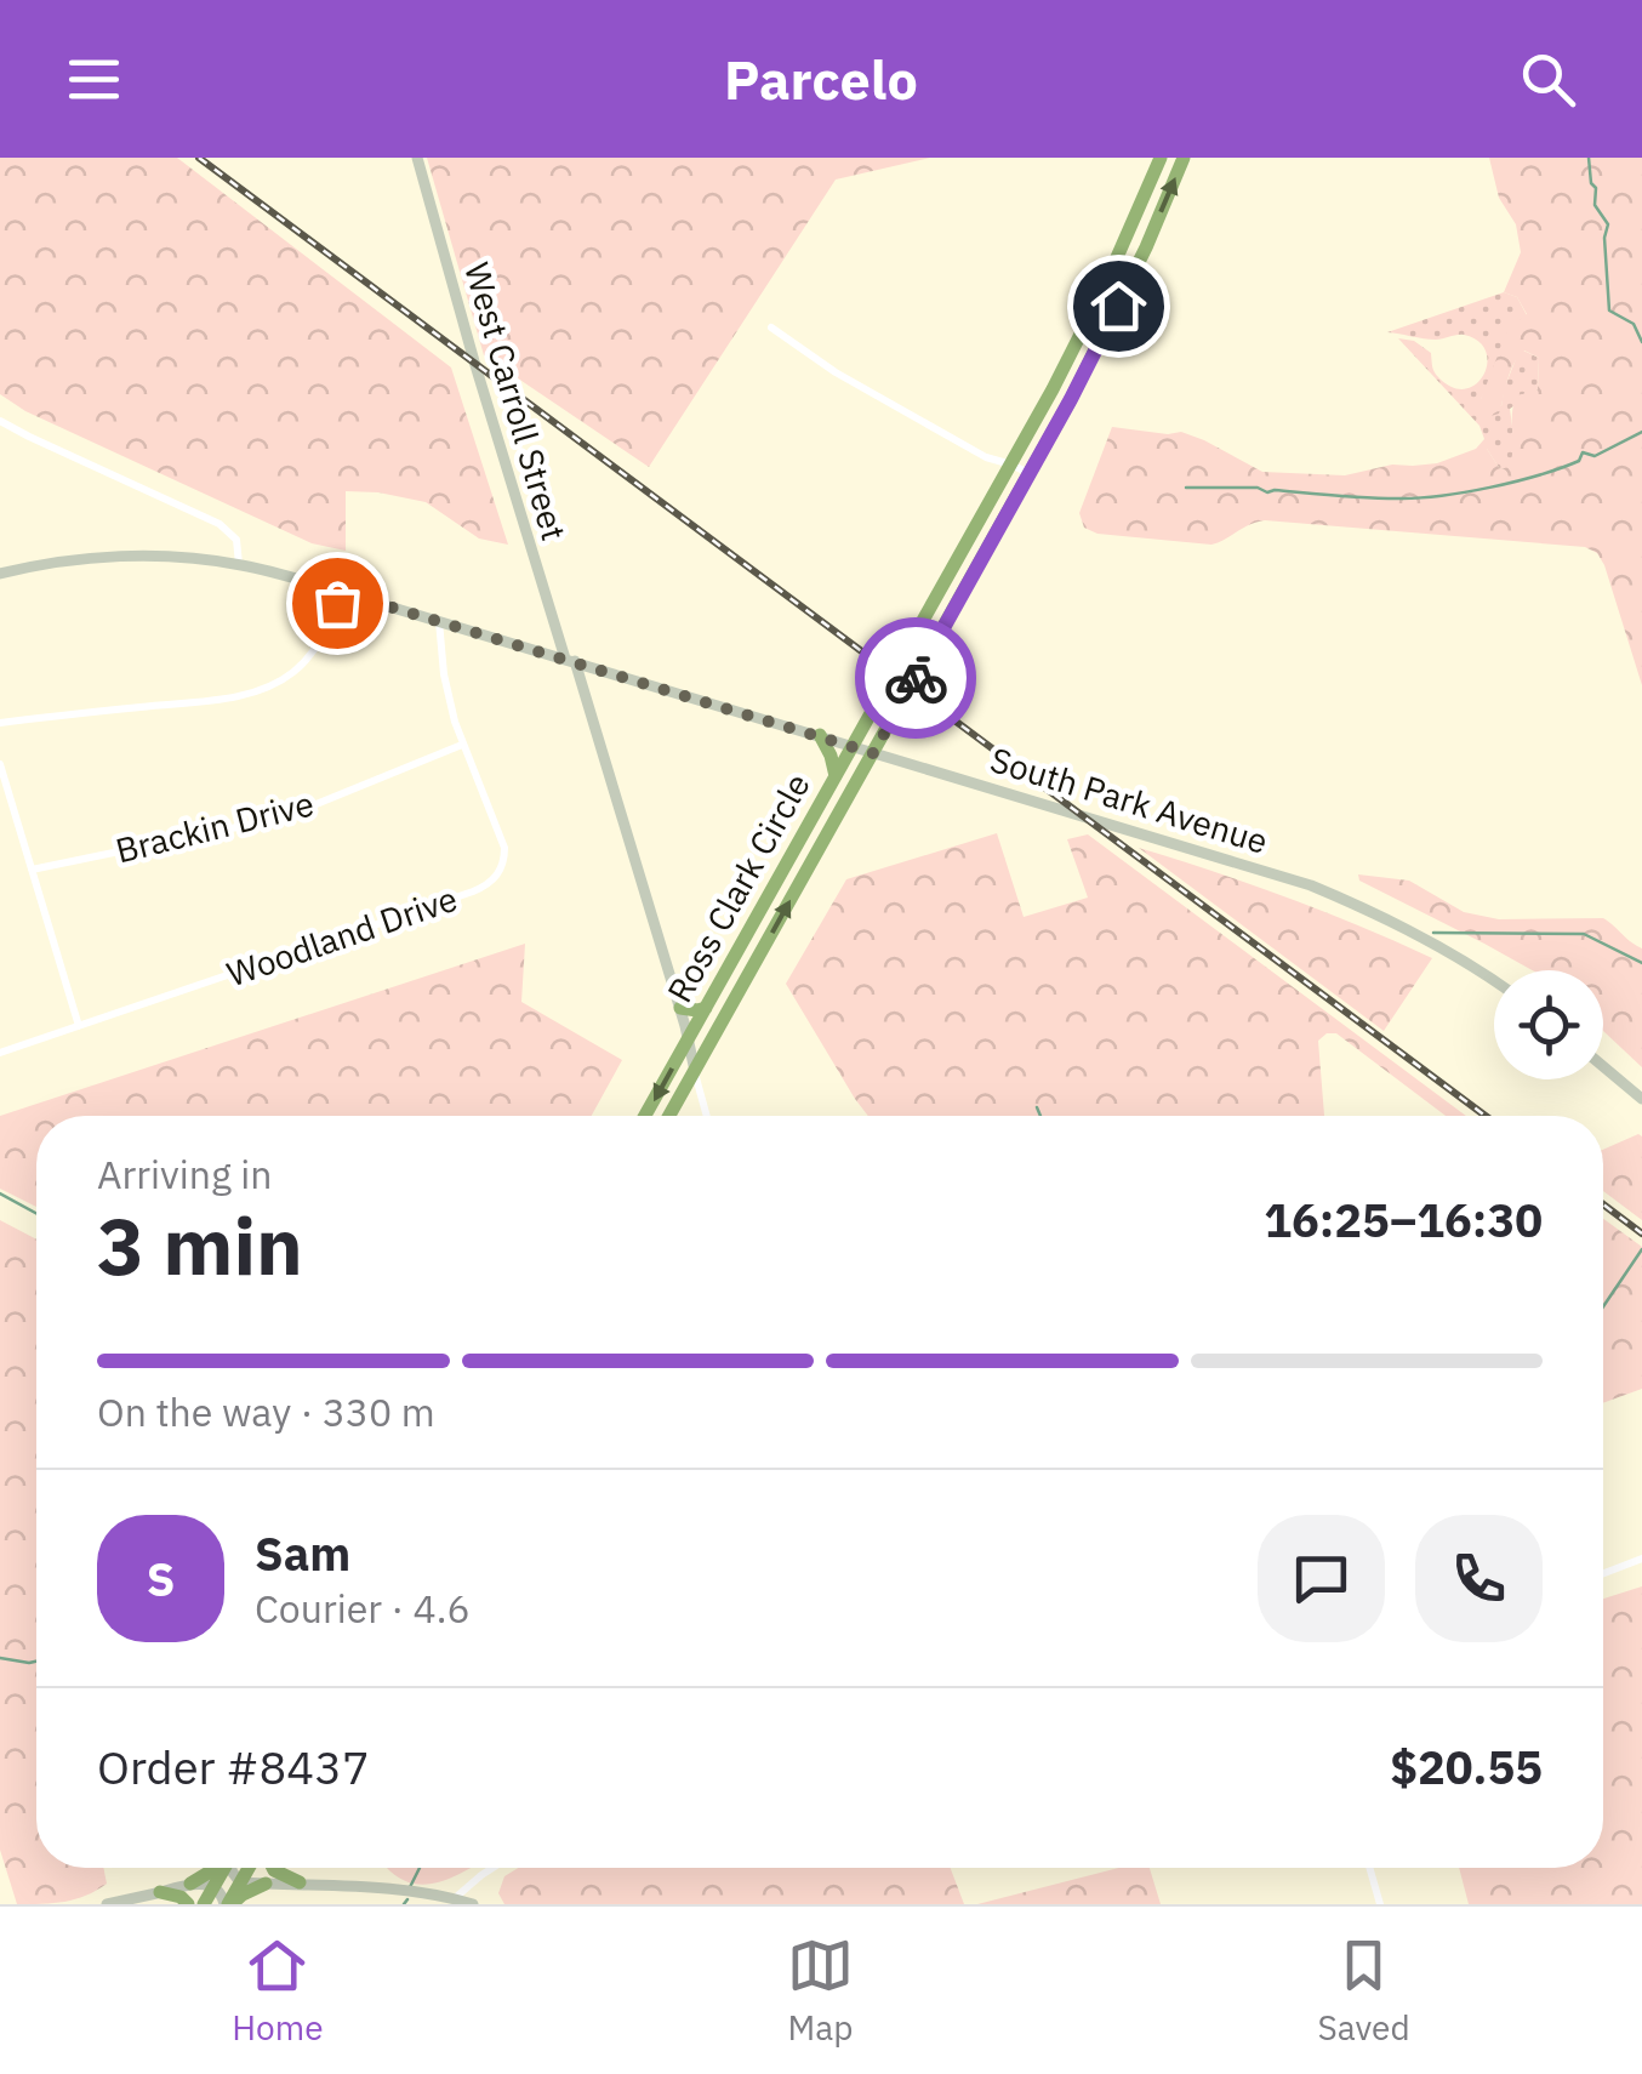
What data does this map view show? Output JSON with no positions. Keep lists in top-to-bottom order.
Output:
{
  "streets": {
    "highway": ["Ross Clark Circle"],
    "street": [
      "West Carroll Street",
      "South Park Avenue",
      "Brackin Drive",
      "Woodland Drive"
    ]
  },
  "crossings": [
    ["West Carroll Street", "South Park Avenue"],
    ["West Carroll Street", "Ross Clark Circle"],
    ["South Park Avenue", "Ross Clark Circle"],
    ["South Park Avenue", "Woodland Drive"],
    ["Brackin Drive", "Woodland Drive"]
  ],
  "page": {
    "header": "Parcelo",
    "heading": ["3 min", "Arriving in", "16:25–16:30"],
    "panel": [
      "Sam",
      "Courier · 4.6",
      "Order #8437",
      "$20.55"
    ],
    "bar": "On the way · 330 m",
    "round": "S",
    "tabs": ["Home", "Map", "Saved"]
  }
}
